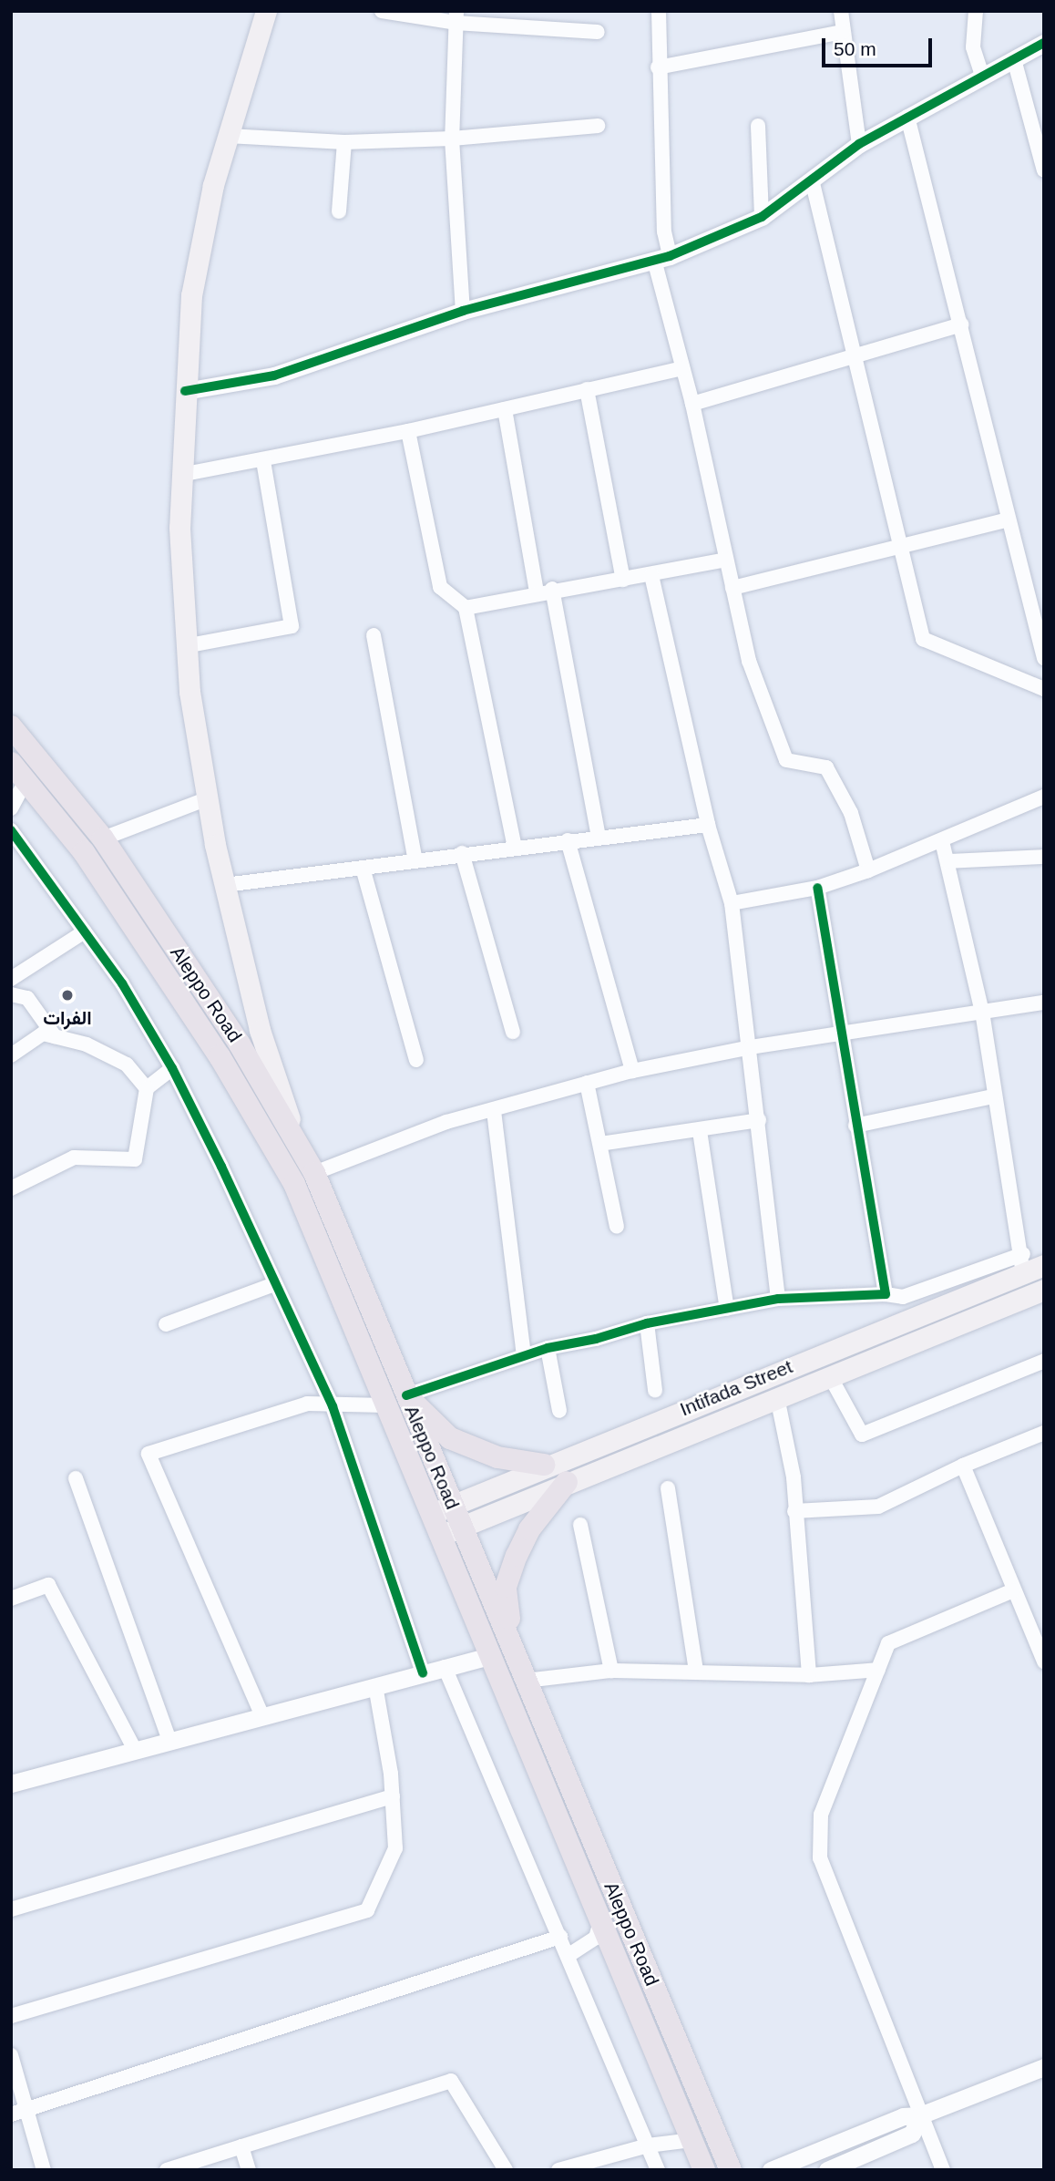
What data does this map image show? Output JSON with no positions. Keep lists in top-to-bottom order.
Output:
{
  "streets": {
    "main road": ["Aleppo Road", "Intifada Street"]
  },
  "crossings": [
    ["Aleppo Road", "Intifada Street"]
  ],
  "places": ["الفرات"],
  "scale_bar": "50 m"
}
